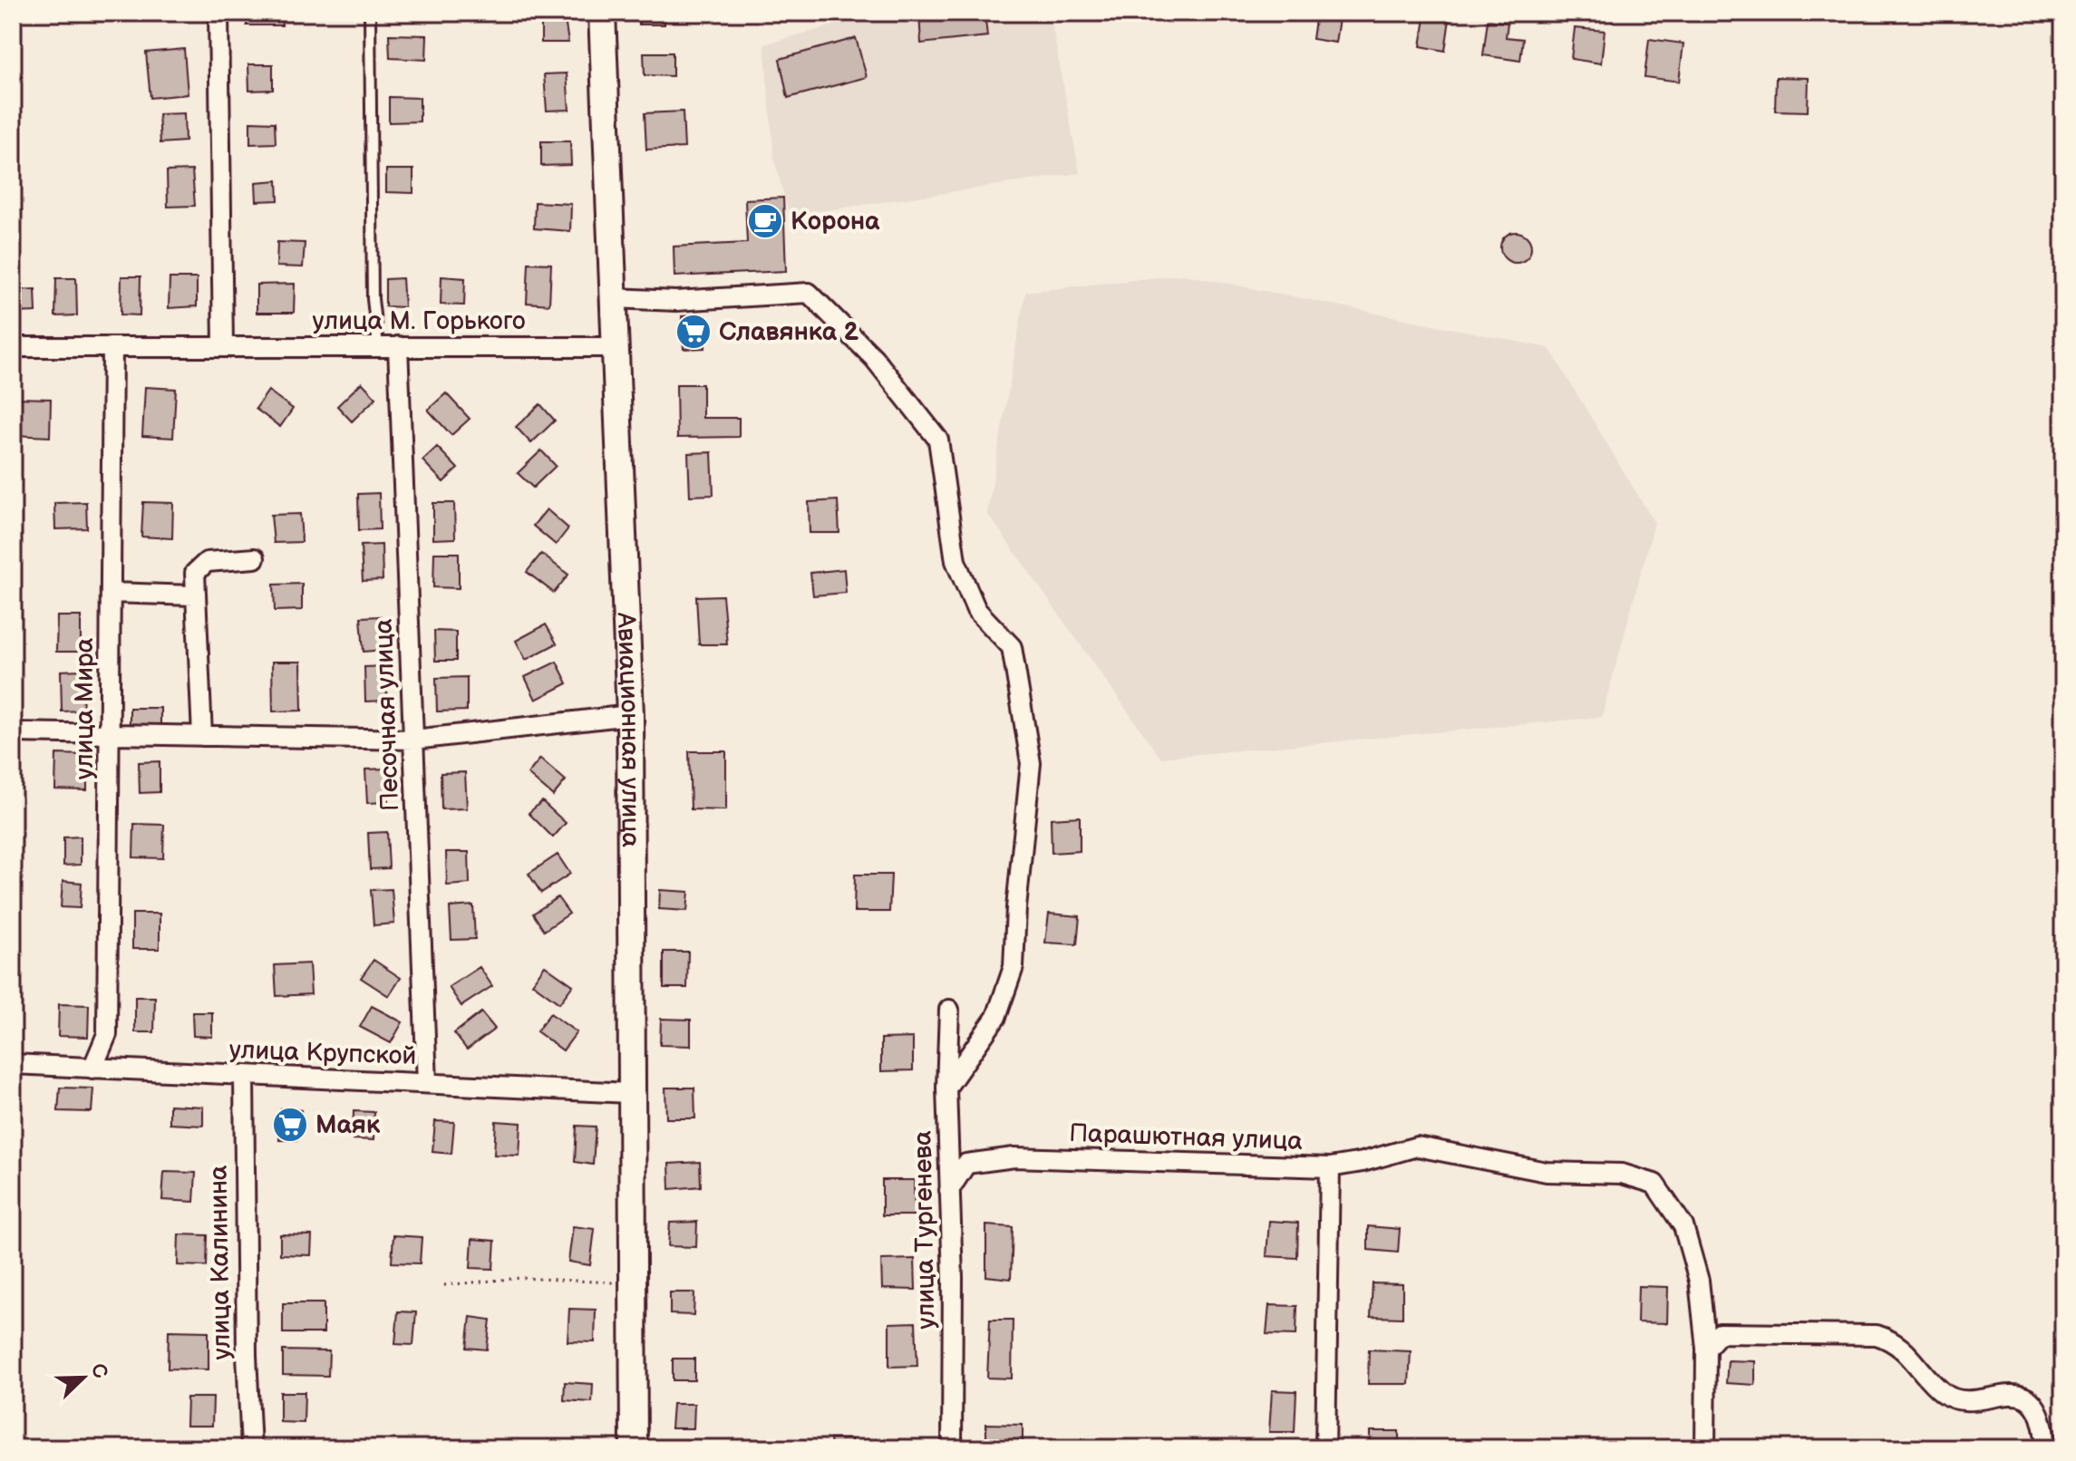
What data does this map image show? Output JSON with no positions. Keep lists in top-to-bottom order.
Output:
{
  "streets": {
    "main road": ["Авиационная улица"],
    "street": [
      "улица М. Горького",
      "улица Мира",
      "Песочная улица",
      "улица Крупской",
      "Парашютная улица",
      "улица Тургенева",
      "улица Калинина"
    ]
  },
  "crossings": [
    ["улица М. Горького", "улица Мира"],
    ["улица М. Горького", "Песочная улица"],
    ["улица М. Горького", "Авиационная улица"],
    ["улица Мира", "улица Крупской"],
    ["Песочная улица", "улица Крупской"],
    ["Авиационная улица", "улица Крупской"],
    ["улица Крупской", "улица Калинина"],
    ["Парашютная улица", "улица Тургенева"]
  ],
  "places": {
    "cafe": ["Корона"],
    "supermarket": ["Славянка 2", "Маяк"]
  },
  "north": "top right"
}
